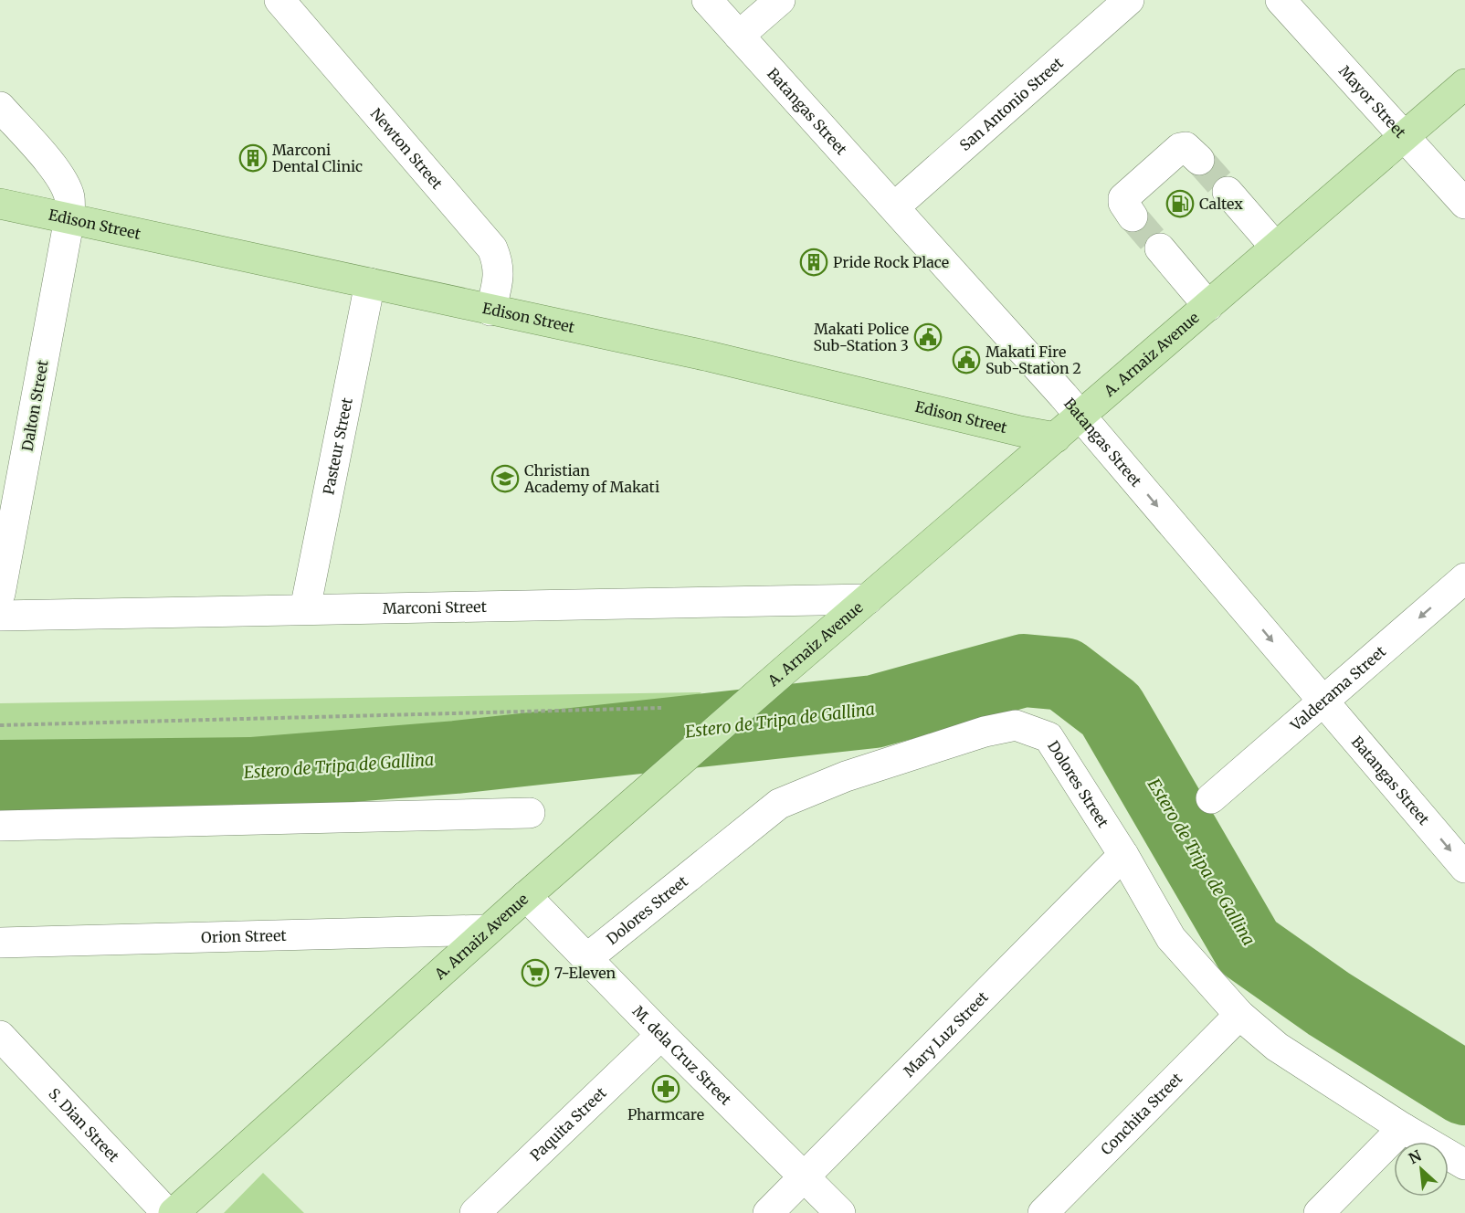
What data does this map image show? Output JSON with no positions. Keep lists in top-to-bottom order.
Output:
{
  "streets": {
    "main road": ["Edison Street", "A. Arnaiz Avenue"],
    "street": [
      "Mayor Street",
      "San Antonio Street",
      "Batangas Street",
      "Newton Street",
      "Dalton Street",
      "Pasteur Street",
      "Marconi Street",
      "Valderama Street",
      "Dolores Street",
      "Orion Street",
      "Mary Luz Street",
      "M. dela Cruz Street",
      "Conchita Street",
      "Paquita Street",
      "S. Dian Street"
    ]
  },
  "crossings": [
    ["Mayor Street", "A. Arnaiz Avenue"],
    ["San Antonio Street", "Batangas Street"],
    ["Batangas Street", "A. Arnaiz Avenue"],
    ["Batangas Street", "Valderama Street"],
    ["Newton Street", "Edison Street"],
    ["Edison Street", "A. Arnaiz Avenue"],
    ["Edison Street", "Dalton Street"],
    ["Edison Street", "Pasteur Street"],
    ["A. Arnaiz Avenue", "Marconi Street"],
    ["A. Arnaiz Avenue", "Orion Street"],
    ["A. Arnaiz Avenue", "M. dela Cruz Street"],
    ["Pasteur Street", "Marconi Street"],
    ["Dolores Street", "Mary Luz Street"],
    ["Dolores Street", "M. dela Cruz Street"],
    ["Dolores Street", "Conchita Street"],
    ["Mary Luz Street", "M. dela Cruz Street"],
    ["M. dela Cruz Street", "Paquita Street"]
  ],
  "one_way": ["Batangas Street", "Valderama Street"],
  "water": ["Estero de Tripa de Gallina"],
  "places": {
    "building": ["Marconi Dental Clinic", "Pride Rock Place"],
    "fuel station": ["Caltex"],
    "public building": ["Makati Police Sub-Station 3", "Makati Fire Sub-Station 2"],
    "school or university": ["Christian Academy of Makati"],
    "supermarket": ["7-Eleven"],
    "pharmacy": ["Pharmcare"]
  },
  "north": "top left"
}
